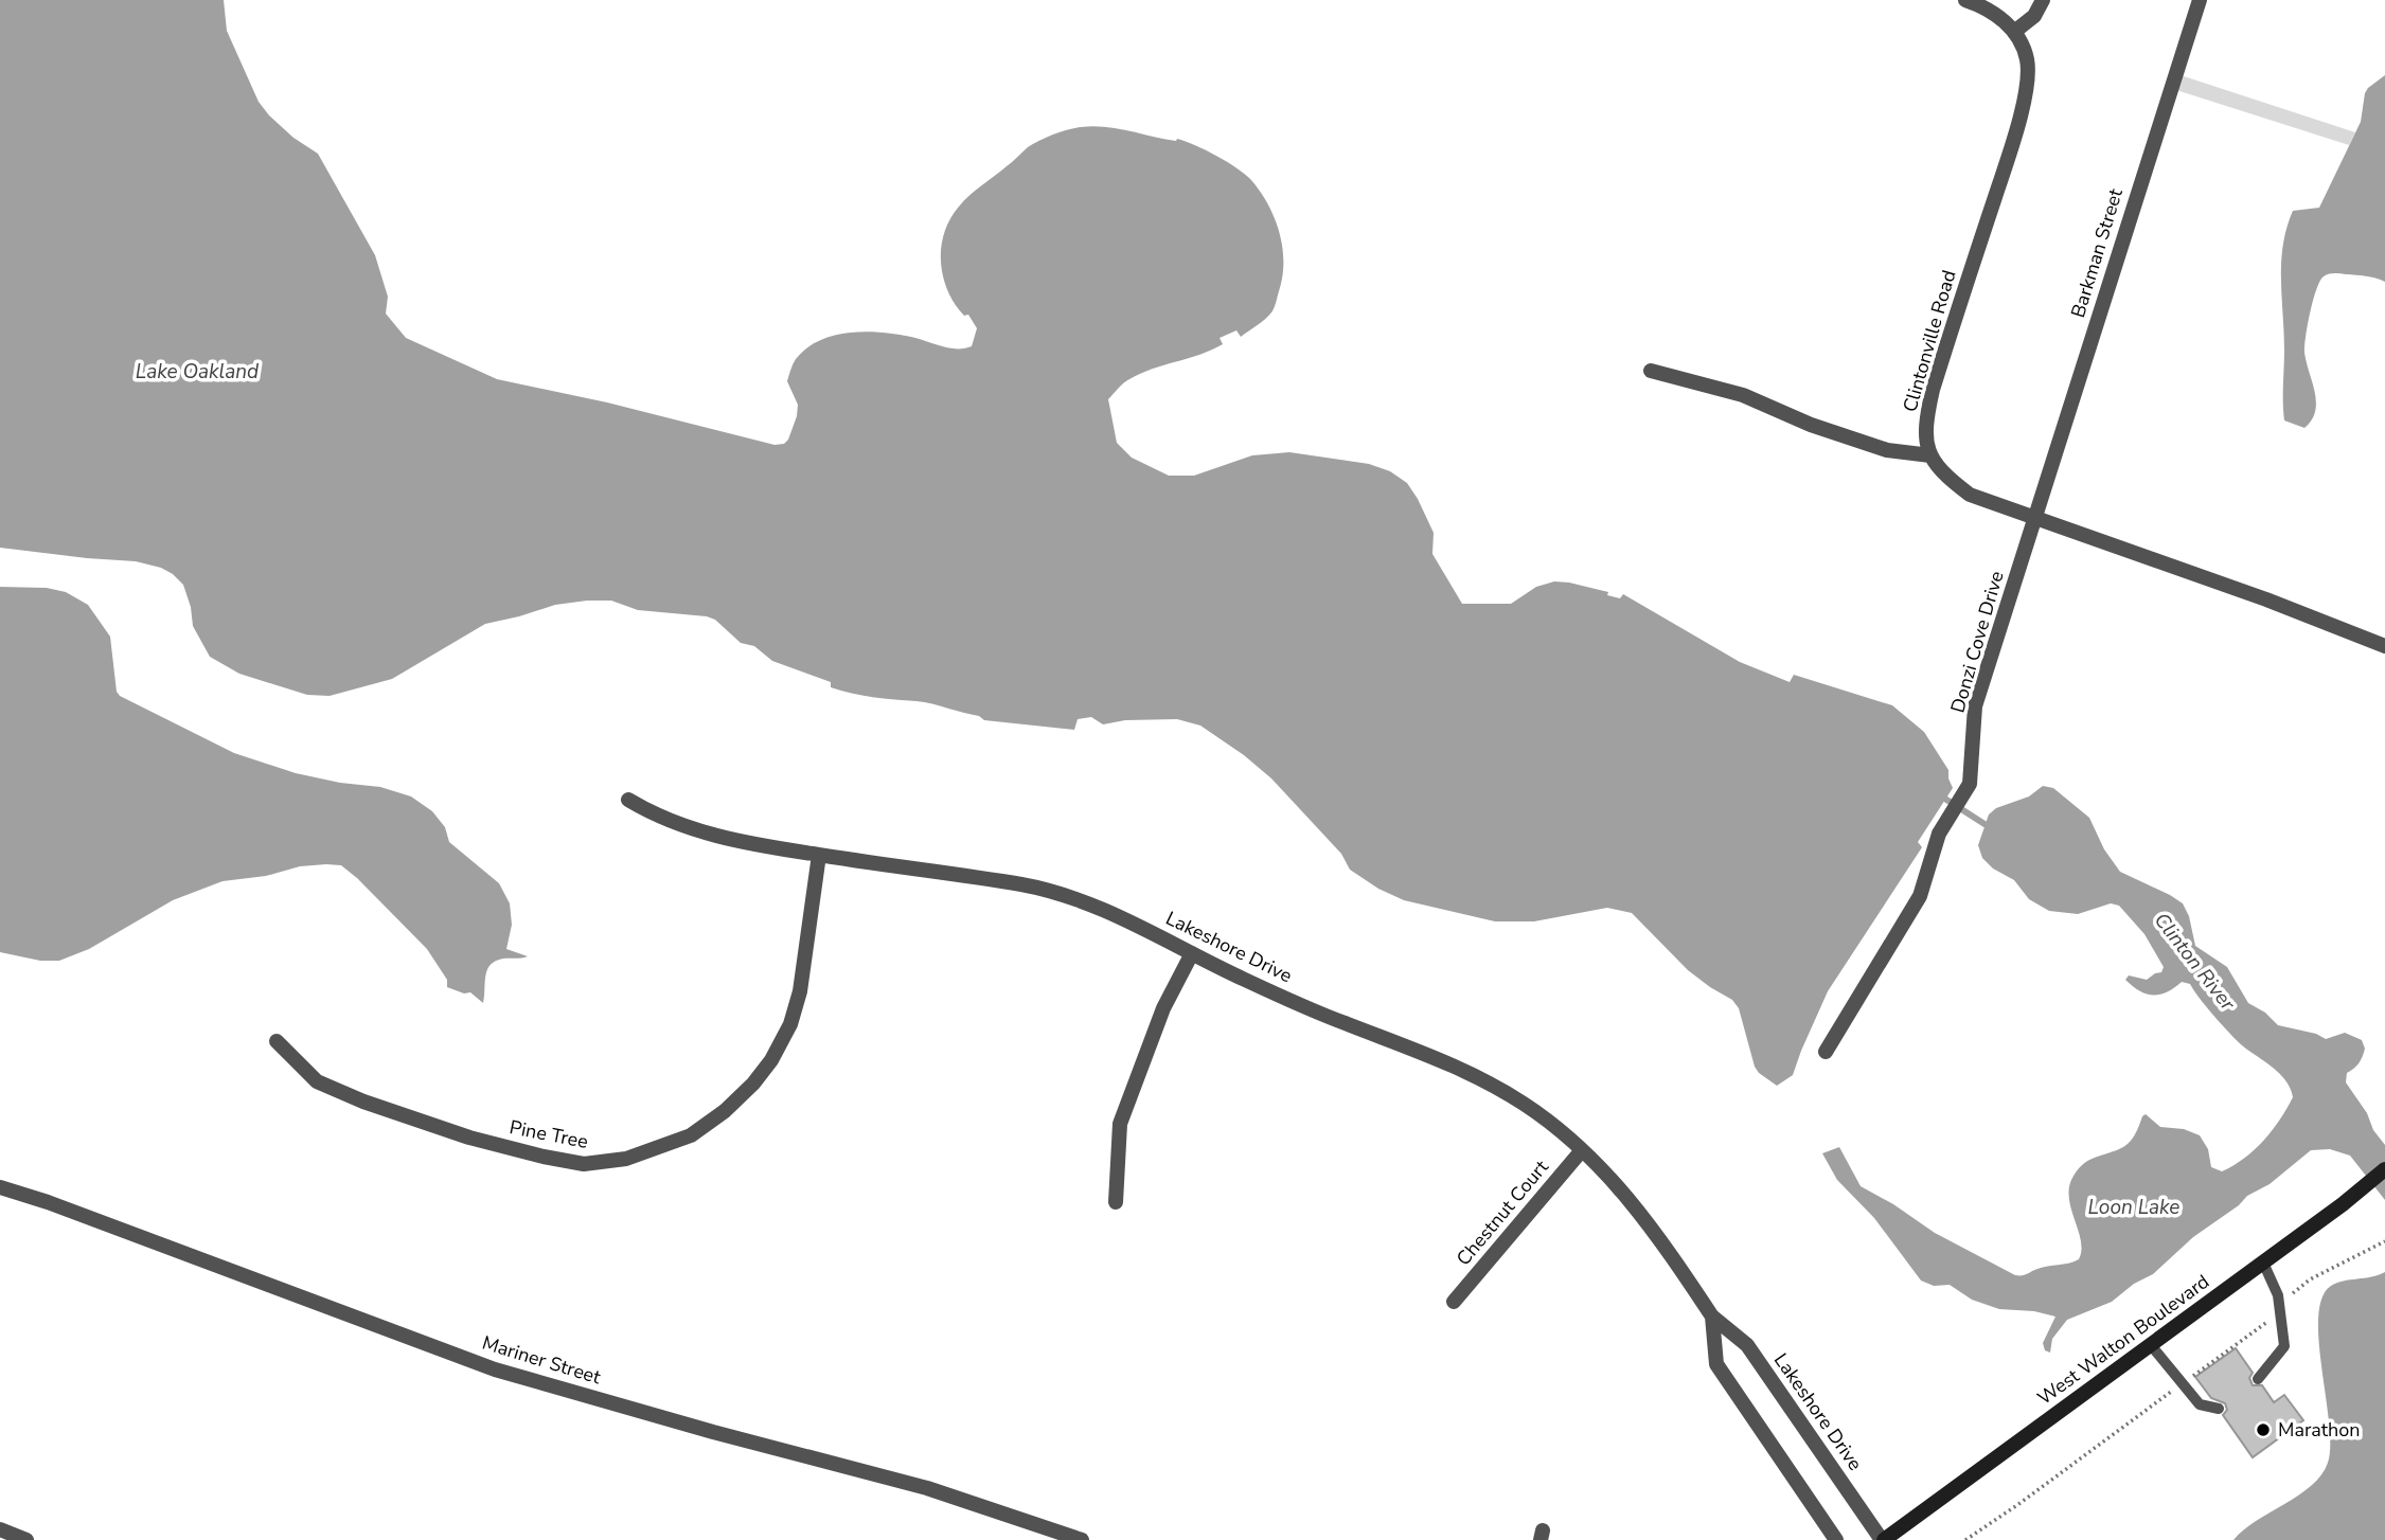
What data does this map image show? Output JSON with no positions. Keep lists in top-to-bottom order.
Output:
{
  "streets": {
    "main road": ["West Walton Boulevard"],
    "street": [
      "Barkman Street",
      "Clintonville Road",
      "Donzi Cove Drive",
      "Lakeshore Drive",
      "Pine Tree",
      "Chestnut Court",
      "Mariner Street"
    ]
  },
  "crossings": [
    ["Barkman Street", "Donzi Cove Drive"],
    ["Lakeshore Drive", "Pine Tree"],
    ["Lakeshore Drive", "Chestnut Court"],
    ["Lakeshore Drive", "West Walton Boulevard"]
  ],
  "water": ["Lake Oakland", "Clinton River", "Loon Lake"],
  "places": ["Marathon"]
}
